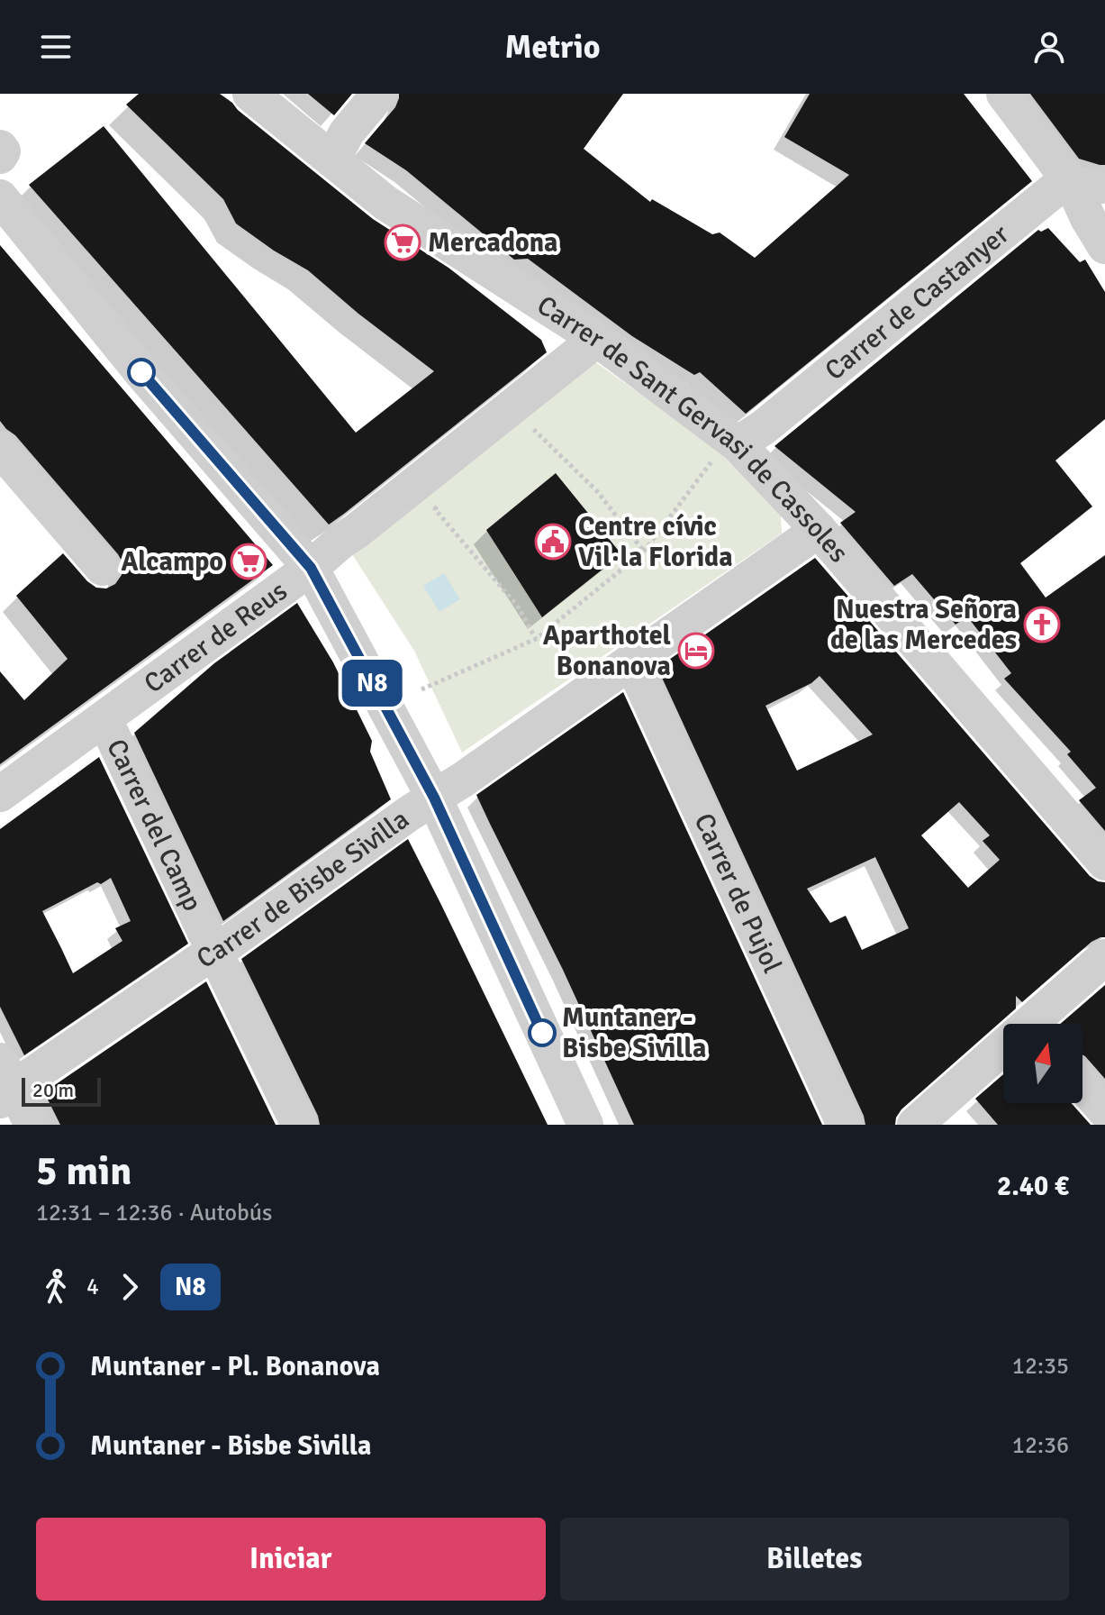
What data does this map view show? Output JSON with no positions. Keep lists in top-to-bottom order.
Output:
{
  "streets": {
    "street": [
      "Carrer de Castanyer",
      "Carrer de Sant Gervasi de Cassoles",
      "Carrer de Reus",
      "Carrer del Camp",
      "Carrer de Bisbe Sivilla",
      "Carrer de Pujol"
    ]
  },
  "crossings": [
    ["Carrer de Castanyer", "Carrer de Sant Gervasi de Cassoles"],
    ["Carrer de Sant Gervasi de Cassoles", "Carrer de Reus"],
    ["Carrer de Sant Gervasi de Cassoles", "Carrer de Bisbe Sivilla"],
    ["Carrer de Reus", "Carrer del Camp"],
    ["Carrer del Camp", "Carrer de Bisbe Sivilla"],
    ["Carrer de Bisbe Sivilla", "Carrer de Pujol"]
  ],
  "places": {
    "supermarket": ["Mercadona", "Alcampo"],
    "public building": ["Centre cívic Vil·la Florida"],
    "church": ["Nuestra Señora de las Mercedes"],
    "hotel": ["Aparthotel Bonanova"],
    "other": ["Muntaner - Bisbe Sivilla"]
  },
  "lines": ["bus line N8"],
  "scale_bar": "20 m",
  "north": "top",
  "page": {
    "header": "Metrio",
    "on_map": "N8",
    "scale": "20 m",
    "heading": ["5 min", "12:31 – 12:36 · Autobús", "2.40 €"],
    "legs": ["4", "N8"],
    "list": [
      {
        "name": "Muntaner - Pl. Bonanova",
        "value": "12:35"
      },
      {
        "name": "Muntaner - Bisbe Sivilla",
        "value": "12:36"
      }
    ],
    "buttons": ["Iniciar", "Billetes"]
  }
}
